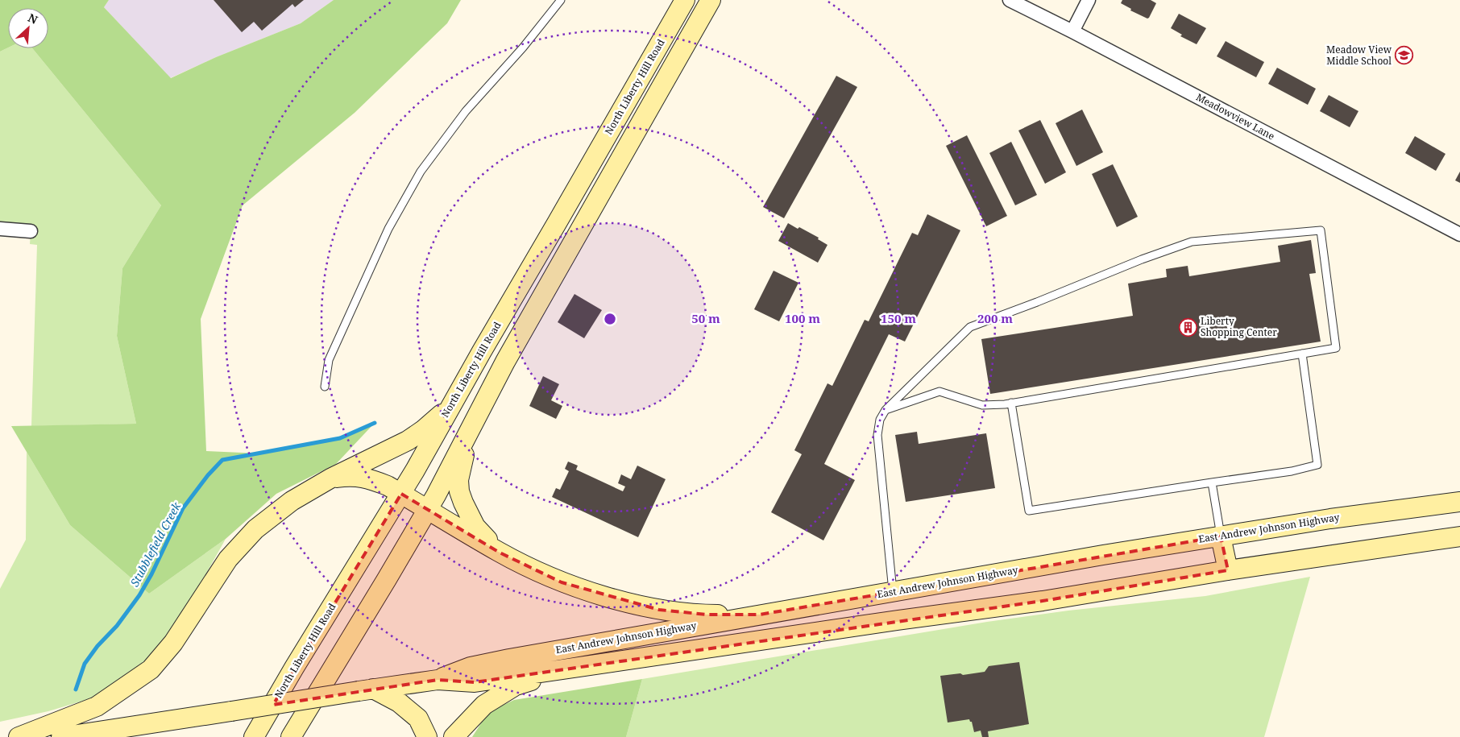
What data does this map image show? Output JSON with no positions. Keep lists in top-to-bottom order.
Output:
{
  "streets": {
    "main road": ["North Liberty Hill Road", "East Andrew Johnson Highway"],
    "street": ["Meadowview Lane"]
  },
  "water": ["Stubblefield Creek"],
  "places": {
    "school or university": ["Meadow View Middle School"],
    "building": ["Liberty Shopping Center"]
  },
  "north": "top right",
  "rings": [
    "50 m",
    "100 m",
    "150 m",
    "200 m"
  ]
}
